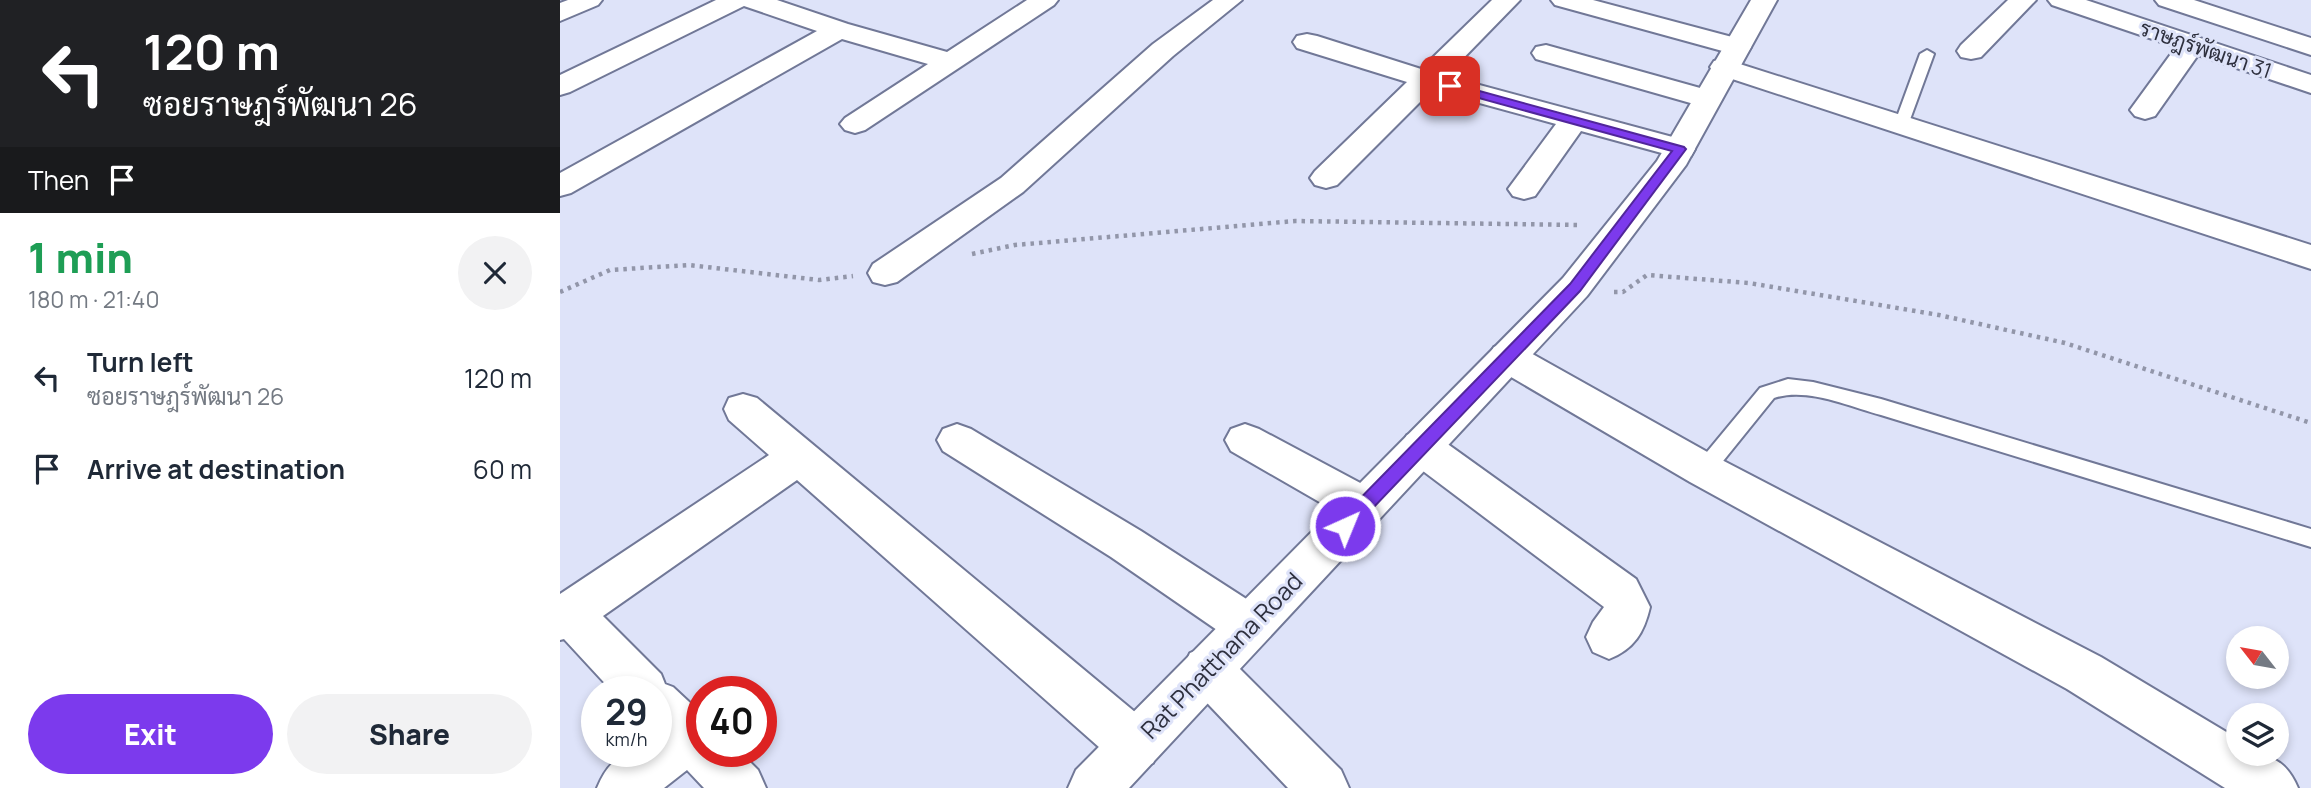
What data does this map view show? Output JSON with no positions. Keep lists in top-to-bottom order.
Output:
{
  "streets": {
    "street": ["ราษฎร์พัฒนา 31", "Rat Phatthana Road"]
  },
  "north": "top left",
  "page": {
    "turn": ["120 m", "ซอยราษฎร์พัฒนา 26"],
    "then": "Then",
    "heading": ["1 min", "180 m · 21:40"],
    "list": [
      {
        "name": "Turn left",
        "note": "ซอยราษฎร์พัฒนา 26",
        "value": "120 m"
      },
      {
        "name": "Arrive at destination",
        "value": "60 m"
      }
    ],
    "speed": "29 km/h",
    "limit": "40",
    "buttons": ["Exit", "Share"]
  }
}
